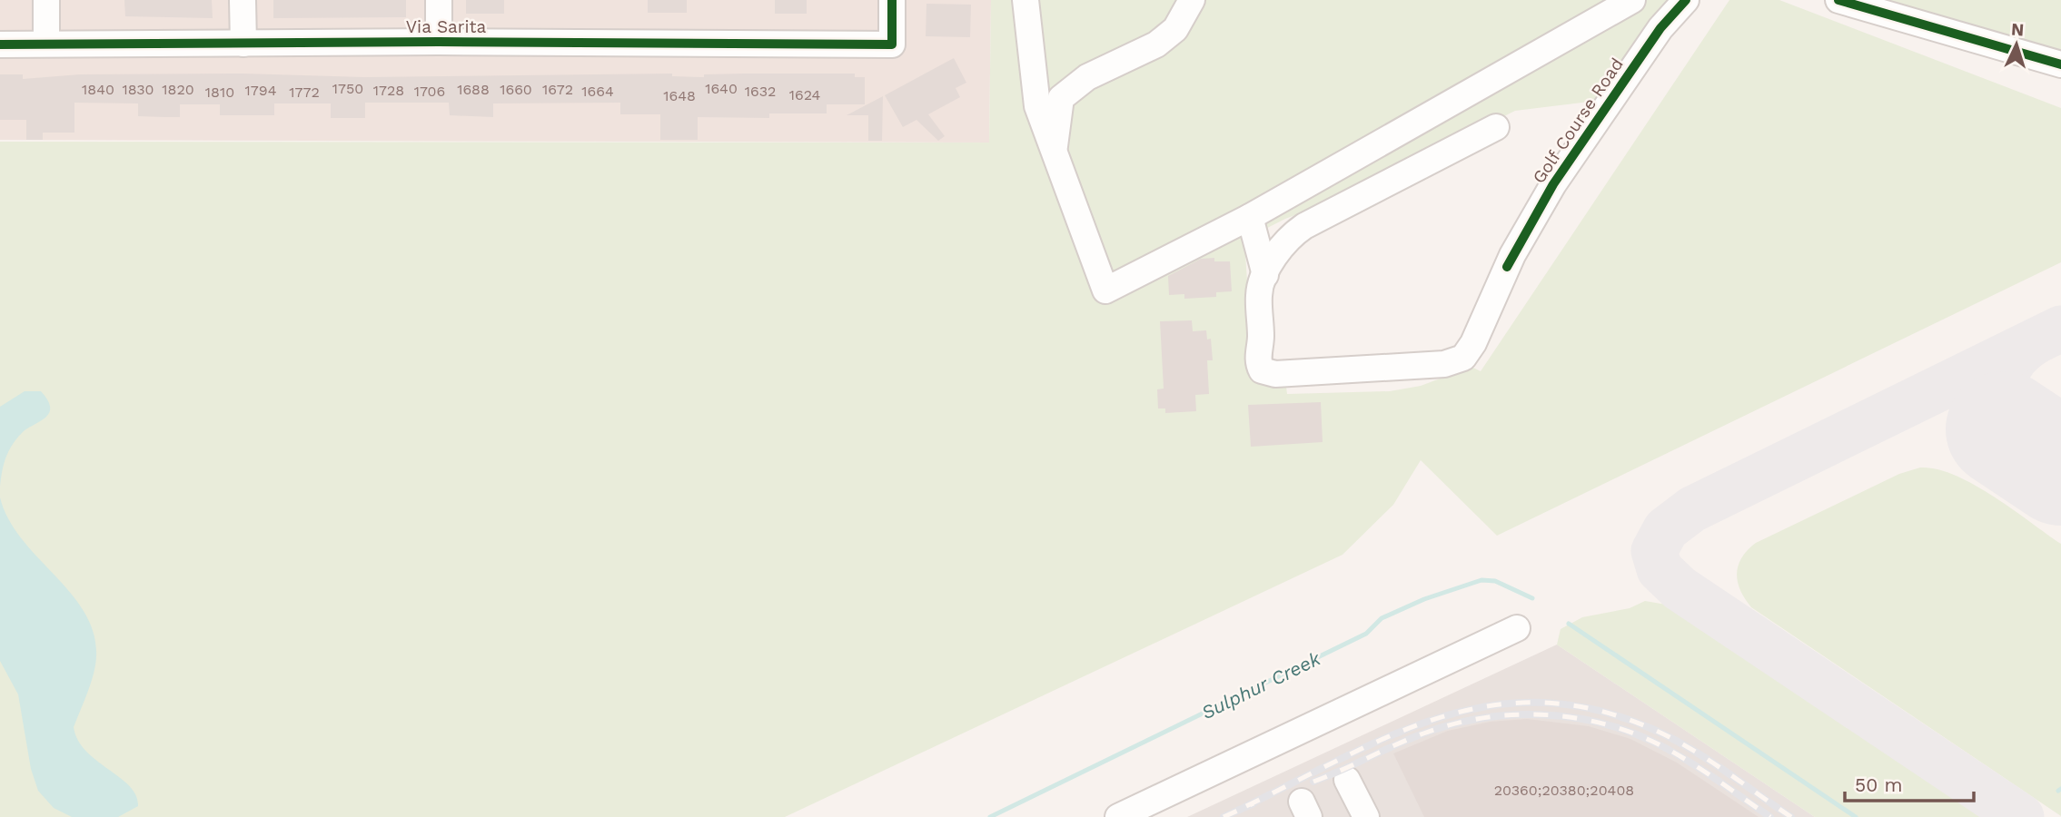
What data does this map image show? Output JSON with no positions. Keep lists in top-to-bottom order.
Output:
{
  "streets": {
    "street": ["Via Sarita", "Golf Course Road"]
  },
  "water": ["Sulphur Creek"],
  "house_numbers": [
    "1750",
    "1640",
    "1840",
    "1830",
    "1820",
    "1688",
    "1660",
    "1672",
    "1794",
    "1728",
    "1706",
    "1664",
    "1632",
    "1810",
    "1772",
    "1624",
    "1648",
    "20360;20380;20408"
  ],
  "scale_bar": "50 m",
  "north": "top"
}
